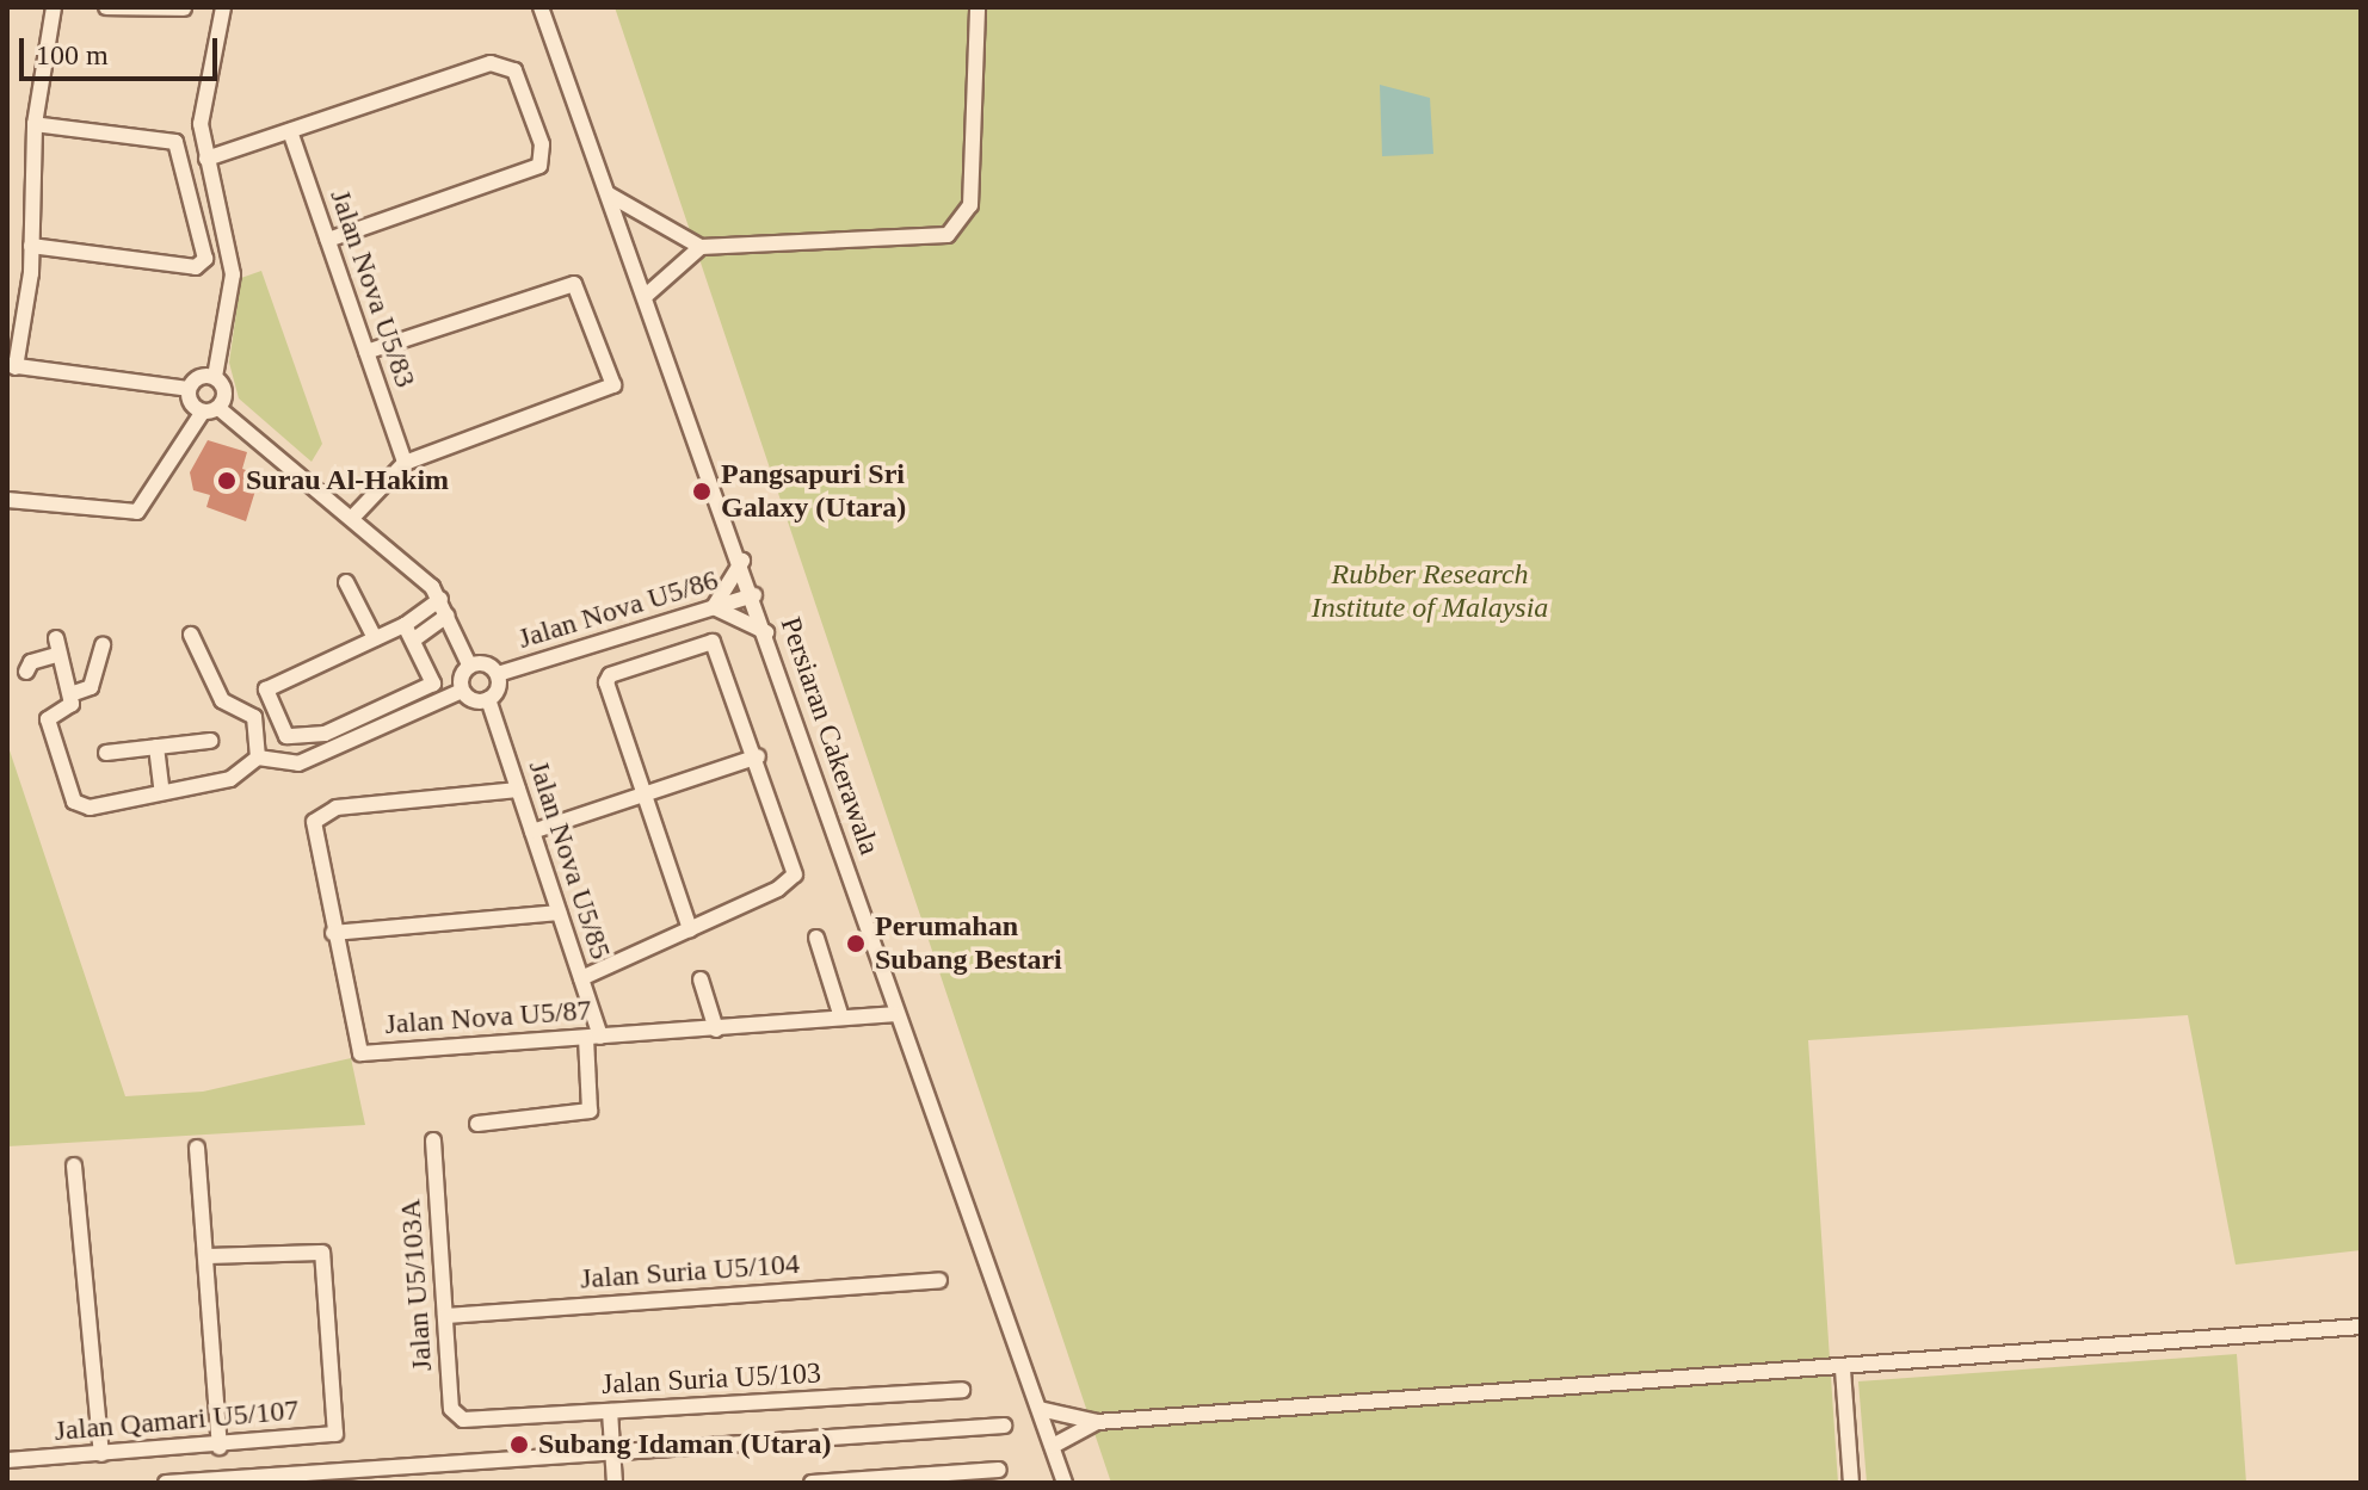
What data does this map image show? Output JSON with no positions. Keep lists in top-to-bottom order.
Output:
{
  "streets": {
    "street": [
      "Jalan Nova U5/83",
      "Jalan Nova U5/86",
      "Persiaran Cakerawala",
      "Jalan Nova U5/85",
      "Jalan Nova U5/87",
      "Jalan Suria U5/104",
      "Jalan U5/103A",
      "Jalan Suria U5/103",
      "Jalan Qamari U5/107"
    ]
  },
  "crossings": [
    ["Jalan Nova U5/86", "Persiaran Cakerawala"],
    ["Persiaran Cakerawala", "Jalan Nova U5/87"],
    ["Jalan Nova U5/85", "Jalan Nova U5/87"],
    ["Jalan Suria U5/104", "Jalan U5/103A"],
    ["Jalan U5/103A", "Jalan Suria U5/103"]
  ],
  "parks": ["Rubber Research Institute of Malaysia"],
  "places": [
    "Surau Al-Hakim",
    "Pangsapuri Sri Galaxy (Utara)",
    "Perumahan Subang Bestari",
    "Subang Idaman (Utara)"
  ],
  "scale_bar": "100 m"
}
